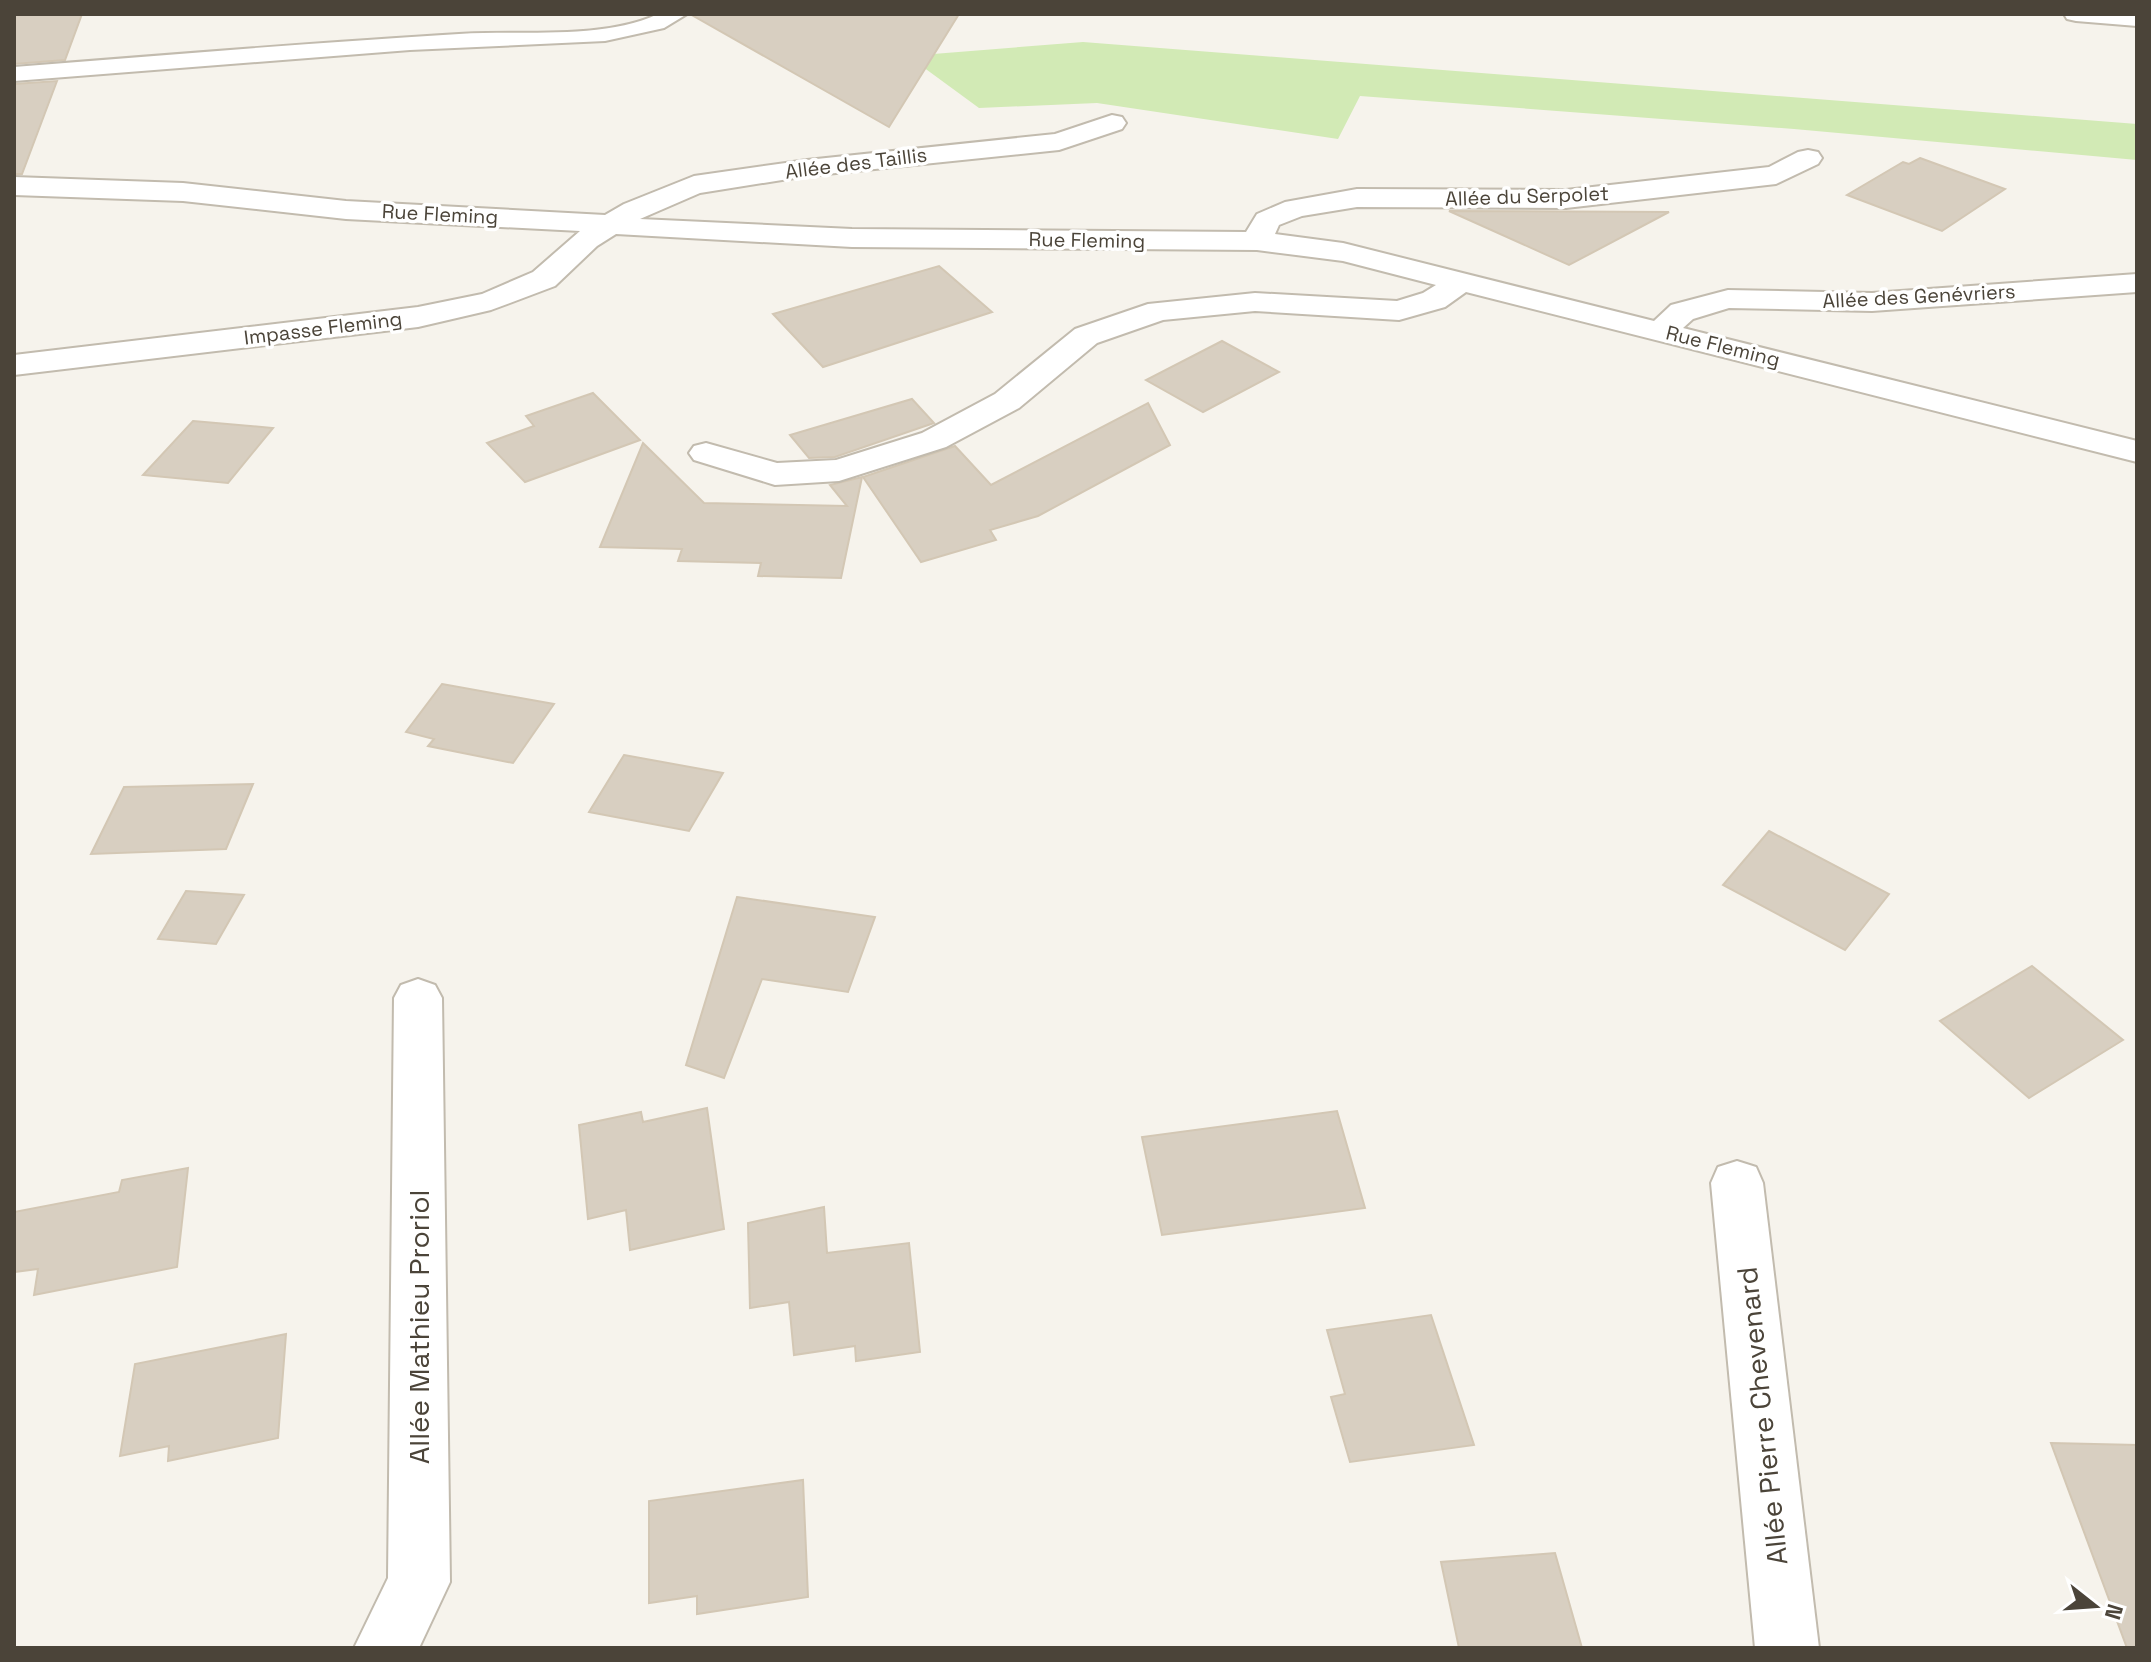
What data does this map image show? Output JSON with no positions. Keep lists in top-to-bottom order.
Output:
{
  "streets": {
    "street": [
      "Allée des Taillis",
      "Allée du Serpolet",
      "Rue Fleming",
      "Allée des Genévriers",
      "Impasse Fleming",
      "Allée Mathieu Proriol",
      "Allée Pierre Chevenard"
    ]
  },
  "crossings": [
    ["Allée des Taillis", "Rue Fleming"],
    ["Allée des Taillis", "Impasse Fleming"],
    ["Allée du Serpolet", "Rue Fleming"],
    ["Rue Fleming", "Allée des Genévriers"],
    ["Rue Fleming", "Impasse Fleming"]
  ],
  "north": "right"
}
